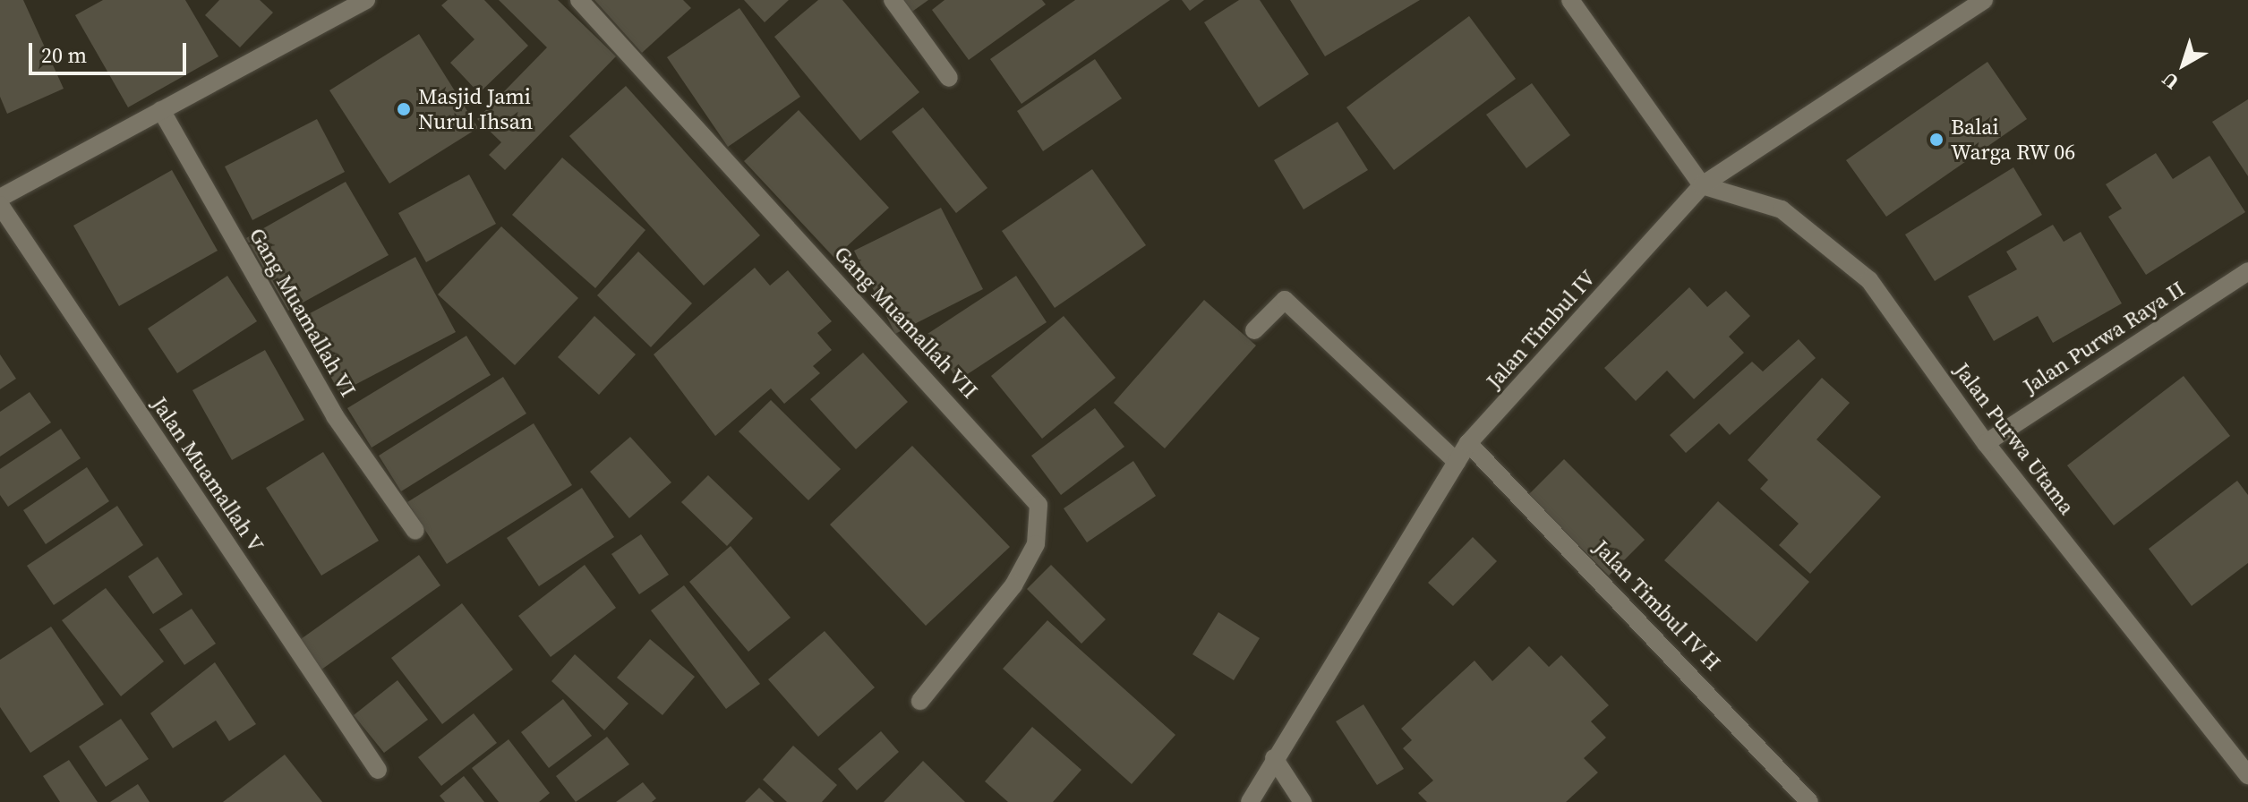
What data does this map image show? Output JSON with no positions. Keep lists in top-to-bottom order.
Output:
{
  "streets": {
    "street": [
      "Gang Muamallah VI",
      "Gang Muamallah VII",
      "Jalan Timbul IV",
      "Jalan Purwa Raya II",
      "Jalan Purwa Utama",
      "Jalan Muamallah V",
      "Jalan Timbul IV H"
    ]
  },
  "crossings": [
    ["Jalan Timbul IV", "Jalan Purwa Utama"],
    ["Jalan Timbul IV", "Jalan Timbul IV H"],
    ["Jalan Purwa Raya II", "Jalan Purwa Utama"]
  ],
  "places": ["Masjid Jami Nurul Ihsan", "Balai Warga RW 06"],
  "scale_bar": "20 m",
  "north": "bottom left"
}
